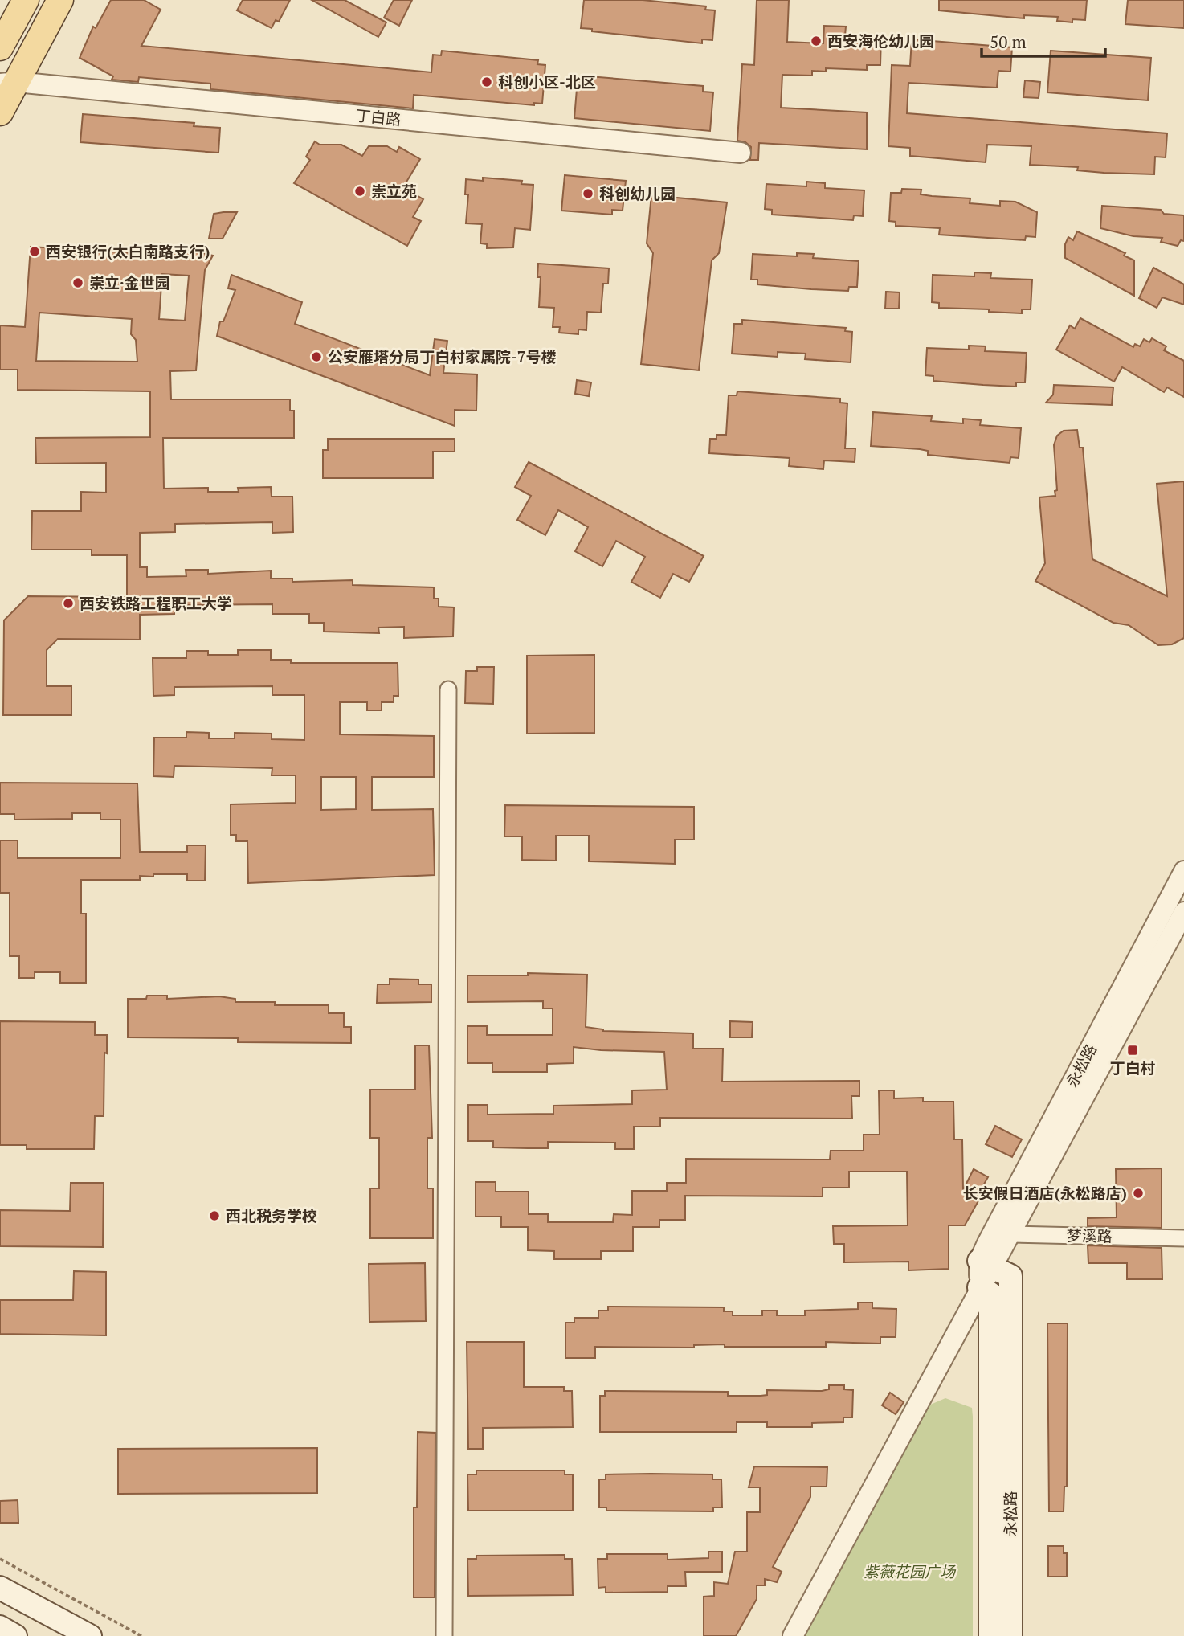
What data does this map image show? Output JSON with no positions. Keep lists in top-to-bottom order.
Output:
{
  "streets": {
    "main road": ["永松路"],
    "street": ["丁白路", "梦溪路"]
  },
  "crossings": [
    ["永松路", "梦溪路"]
  ],
  "parks": ["紫薇花园广场"],
  "places": {
    "other": [
      "西安海伦幼儿园",
      "科创小区-北区",
      "崇立苑",
      "科创幼儿园",
      "西安银行(太白南路支行)",
      "崇立·金世园",
      "公安雁塔分局丁白村家属院-7号楼",
      "西安铁路工程职工大学",
      "长安假日酒店(永松路店)",
      "西北税务学校"
    ],
    "transit": ["丁白村"]
  },
  "scale_bar": "50 m"
}
